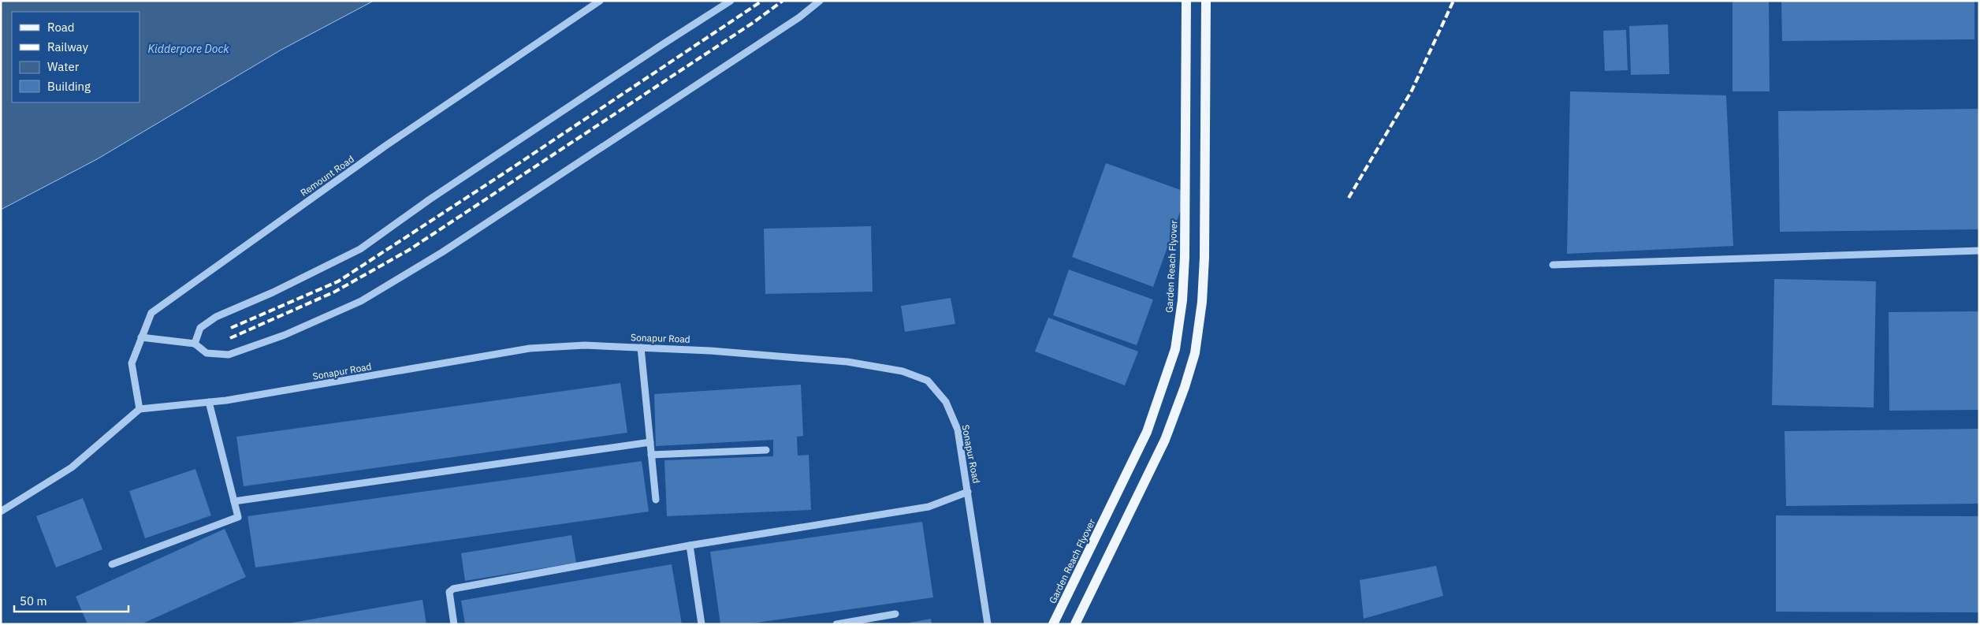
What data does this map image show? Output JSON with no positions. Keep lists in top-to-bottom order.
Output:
{
  "streets": {
    "main road": ["Garden Reach Flyover"],
    "street": ["Remount Road", "Sonapur Road"]
  },
  "crossings": [
    ["Remount Road", "Sonapur Road"]
  ],
  "water": ["Kidderpore Dock"],
  "legend": [
    "Road",
    "Railway",
    "Water",
    "Building"
  ],
  "scale_bar": "50 m"
}
